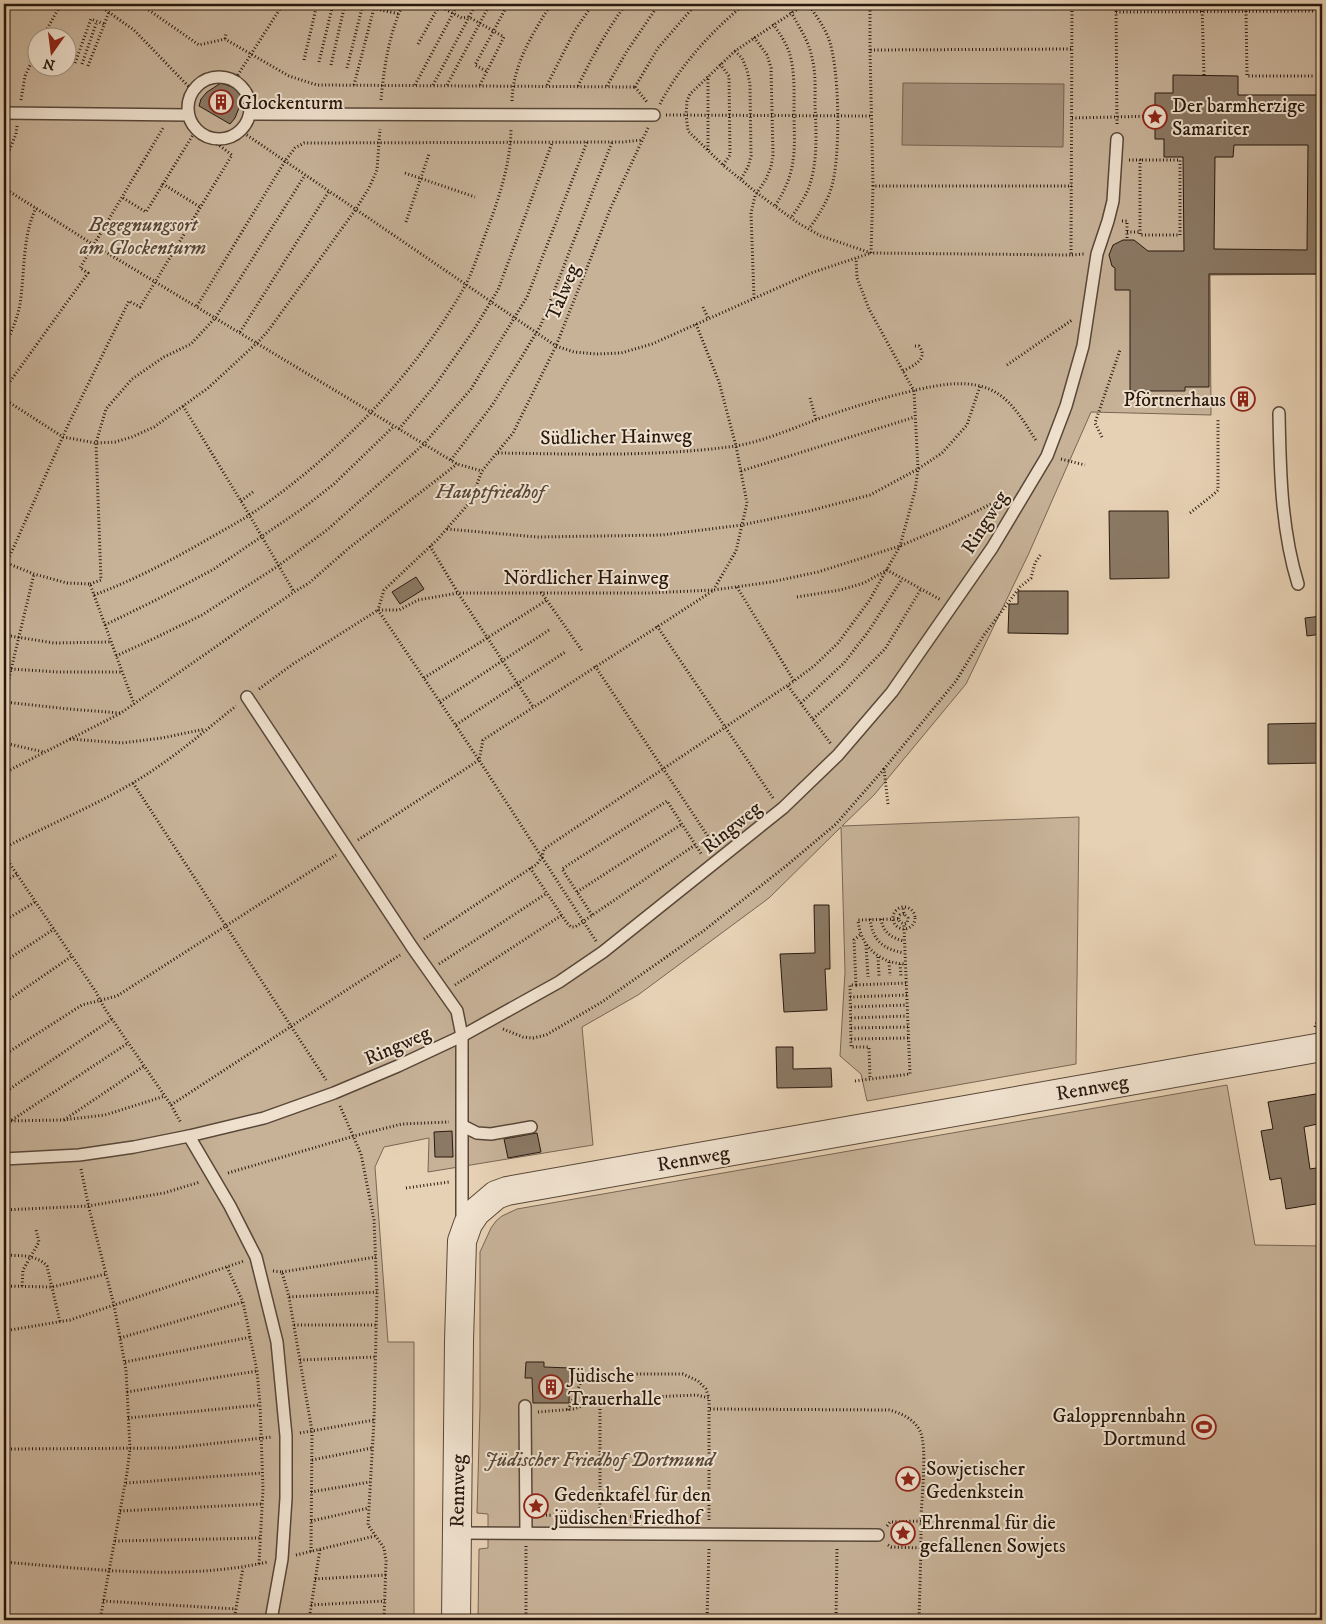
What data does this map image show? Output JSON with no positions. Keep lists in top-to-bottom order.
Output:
{
  "streets": {
    "street": ["Rennweg"],
    "lane": ["Ringweg"],
    "path": ["Talweg", "Südlicher Hainweg", "Nördlicher Hainweg"]
  },
  "crossings": [
    ["Talweg", "Südlicher Hainweg"],
    ["Ringweg", "Nördlicher Hainweg"]
  ],
  "parks": ["Begegnungsort am Glockenturm", "Hauptfriedhof", "Jüdischer Friedhof Dortmund"],
  "places": {
    "building": ["Glockenturm", "Pförtnerhaus", "Jüdische Trauerhalle"],
    "place": [
      "Der barmherzige Samariter",
      "Sowjetischer Gedenkstein",
      "Gedenktafel für den jüdischen Friedhof",
      "Ehrenmal für die gefallenen Sowjets"
    ],
    "sports": ["Galopprennbahn Dortmund"]
  },
  "north": "bottom"
}
